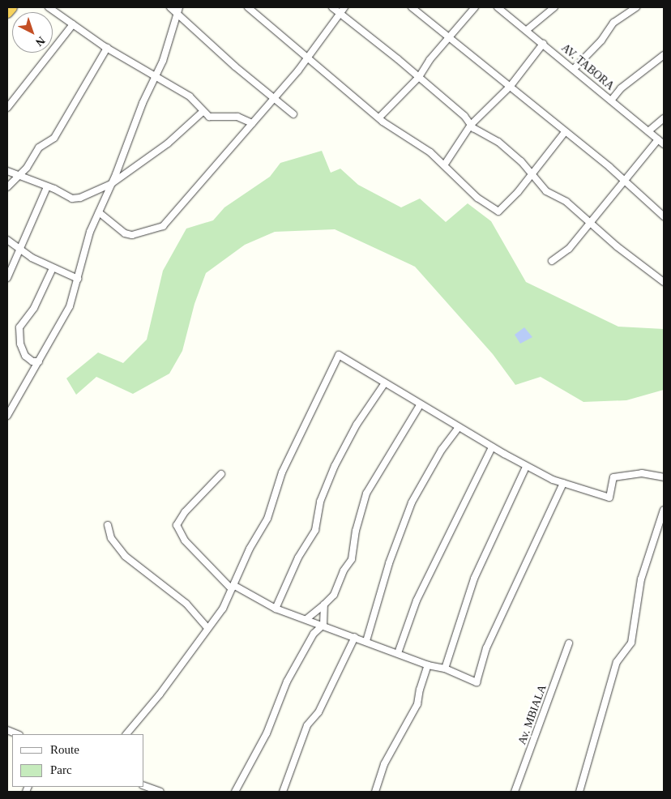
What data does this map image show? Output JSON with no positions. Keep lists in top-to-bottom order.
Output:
{
  "streets": {
    "street": ["AV. TABORA", "Av. MBIALA"]
  },
  "legend": ["Route", "Parc"],
  "north": "bottom right"
}
